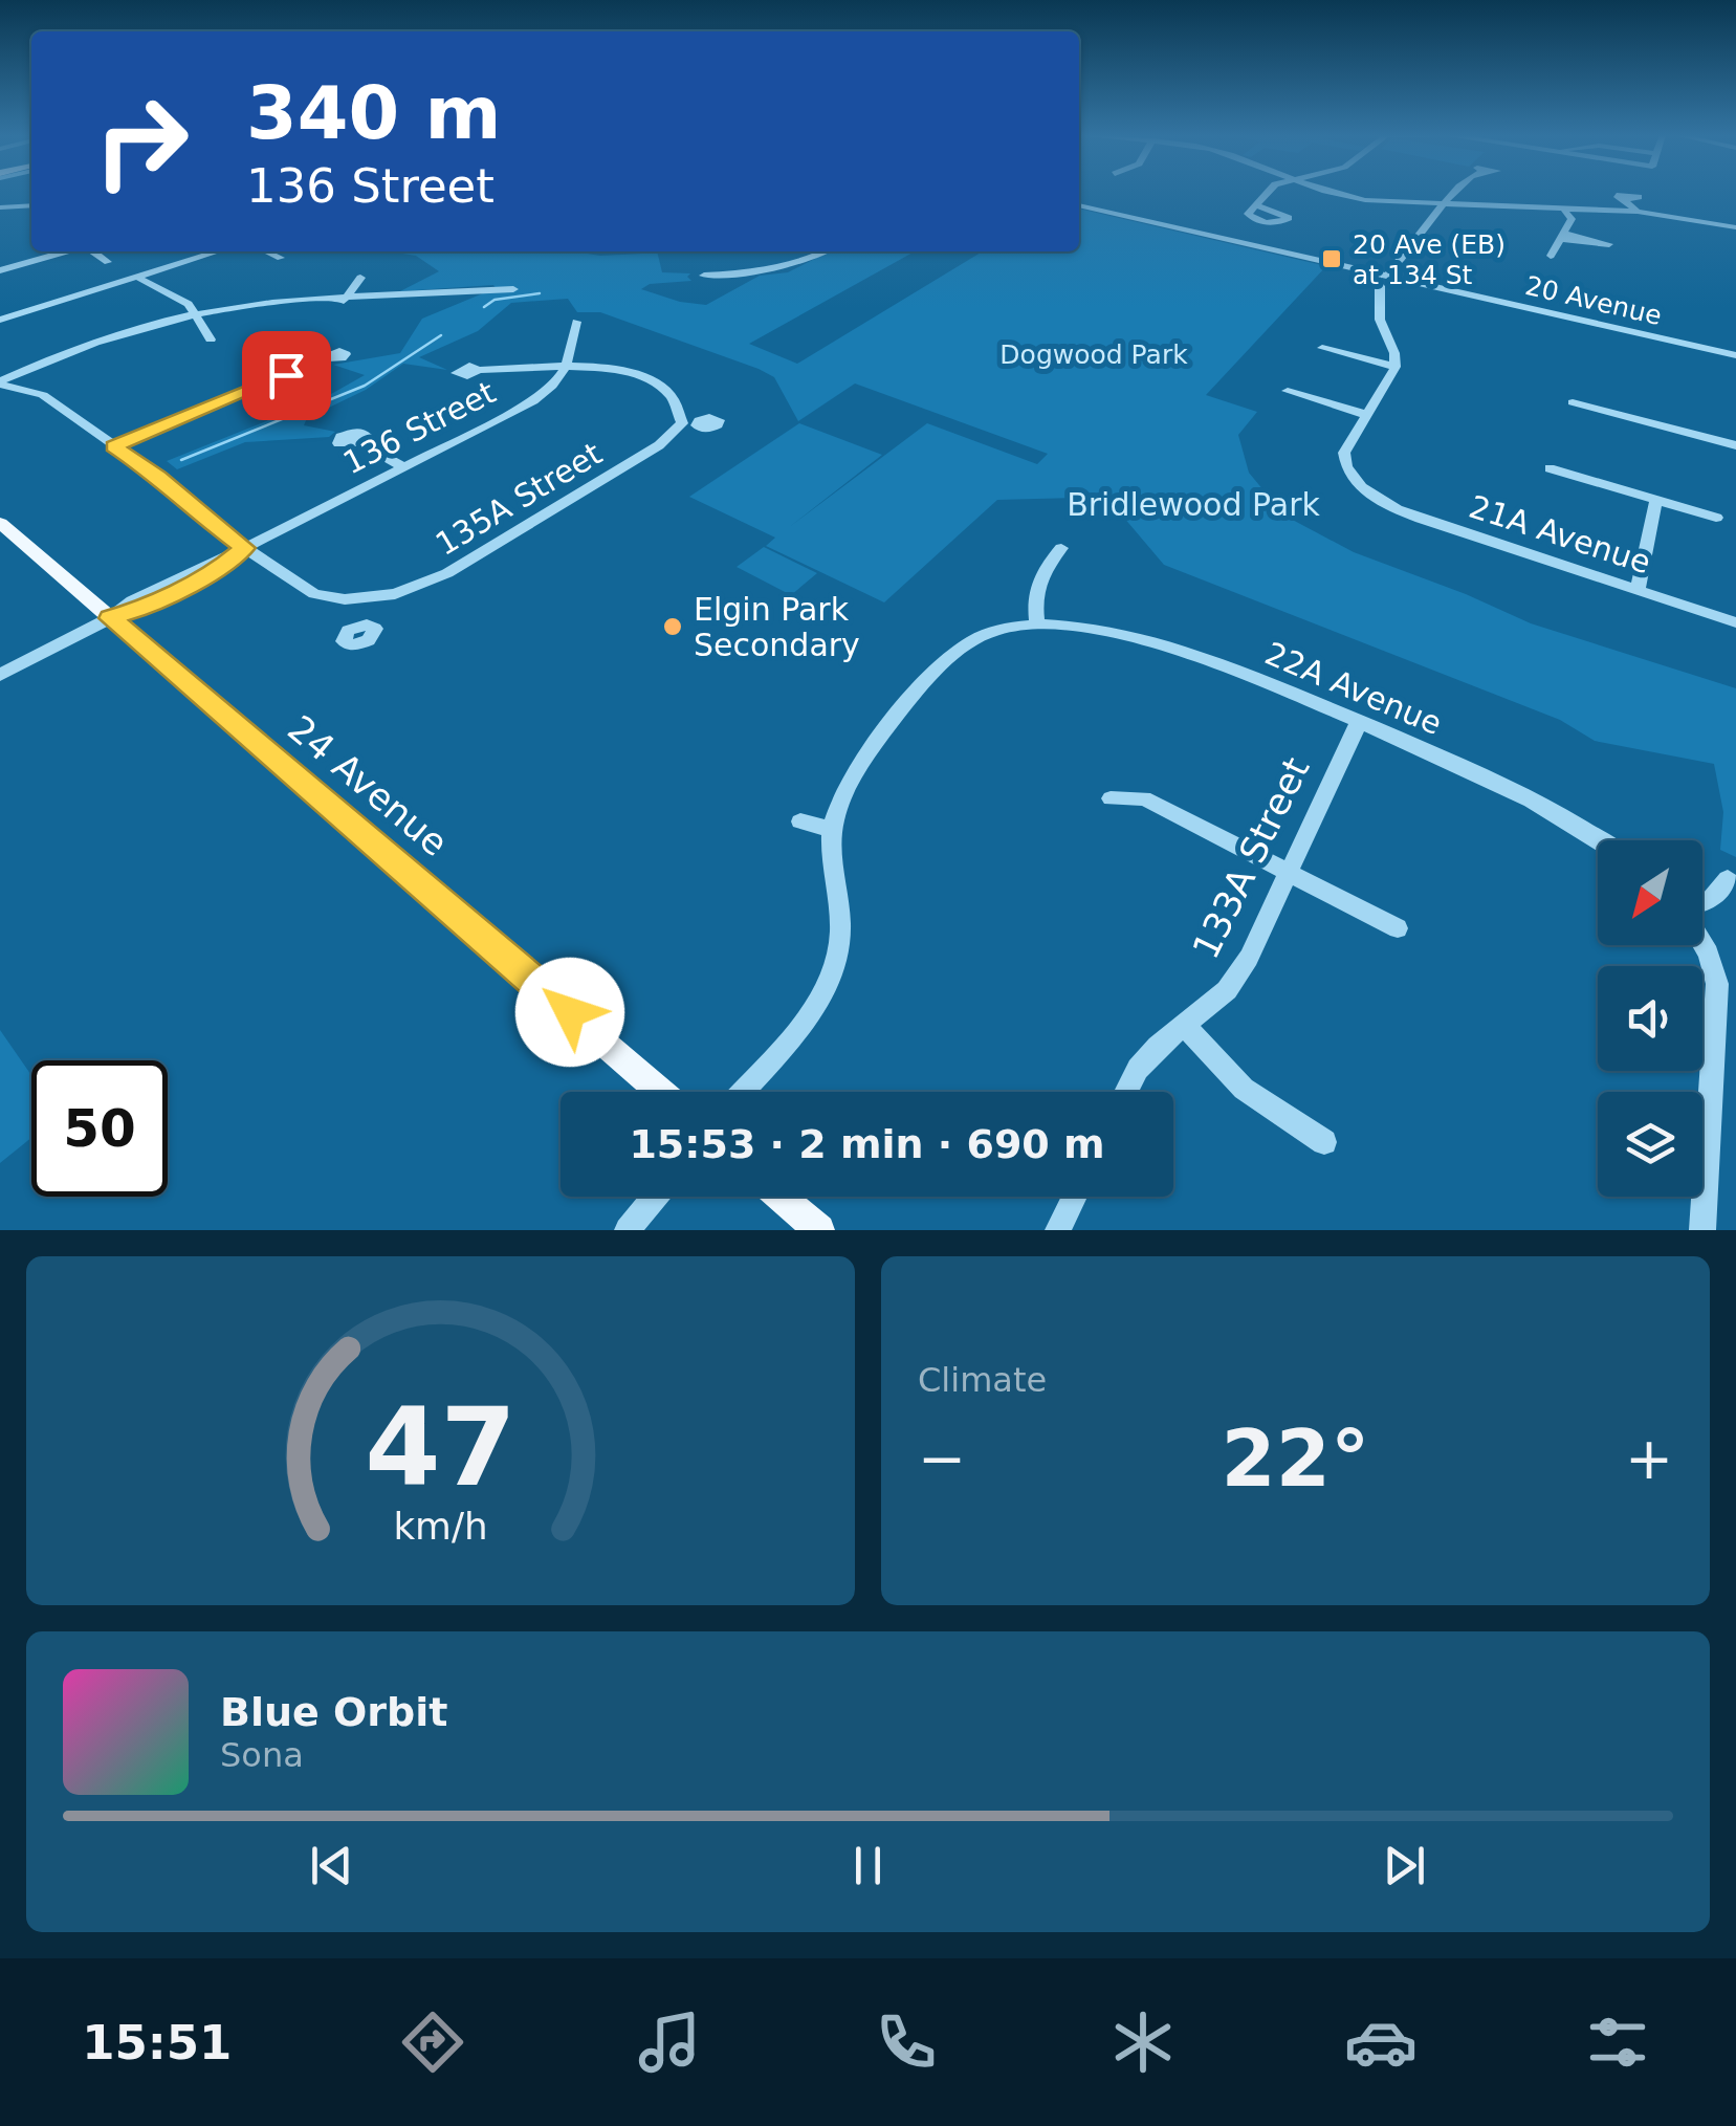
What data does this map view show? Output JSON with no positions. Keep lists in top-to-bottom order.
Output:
{
  "streets": {
    "main road": ["24 Avenue"],
    "street": [
      "20 Avenue",
      "136 Street",
      "135A Street",
      "21A Avenue",
      "22A Avenue",
      "133A Street"
    ]
  },
  "crossings": [
    ["136 Street", "135A Street"],
    ["136 Street", "24 Avenue"],
    ["22A Avenue", "133A Street"]
  ],
  "parks": ["Dogwood Park", "Bridlewood Park"],
  "places": {
    "transit": ["20 Ave (EB) at 134 St"],
    "other": ["Elgin Park Secondary"]
  },
  "north": "bottom left",
  "page": {
    "turn": ["340 m", "136 Street"],
    "limit": "50",
    "trip": "15:53 · 2 min · 690 m",
    "tile": "Climate",
    "heat": ["−", "22°", "+"],
    "song": ["Blue Orbit", "Sona"],
    "tabs": "15:51",
    "gauge": ["47", "km/h"]
  }
}
